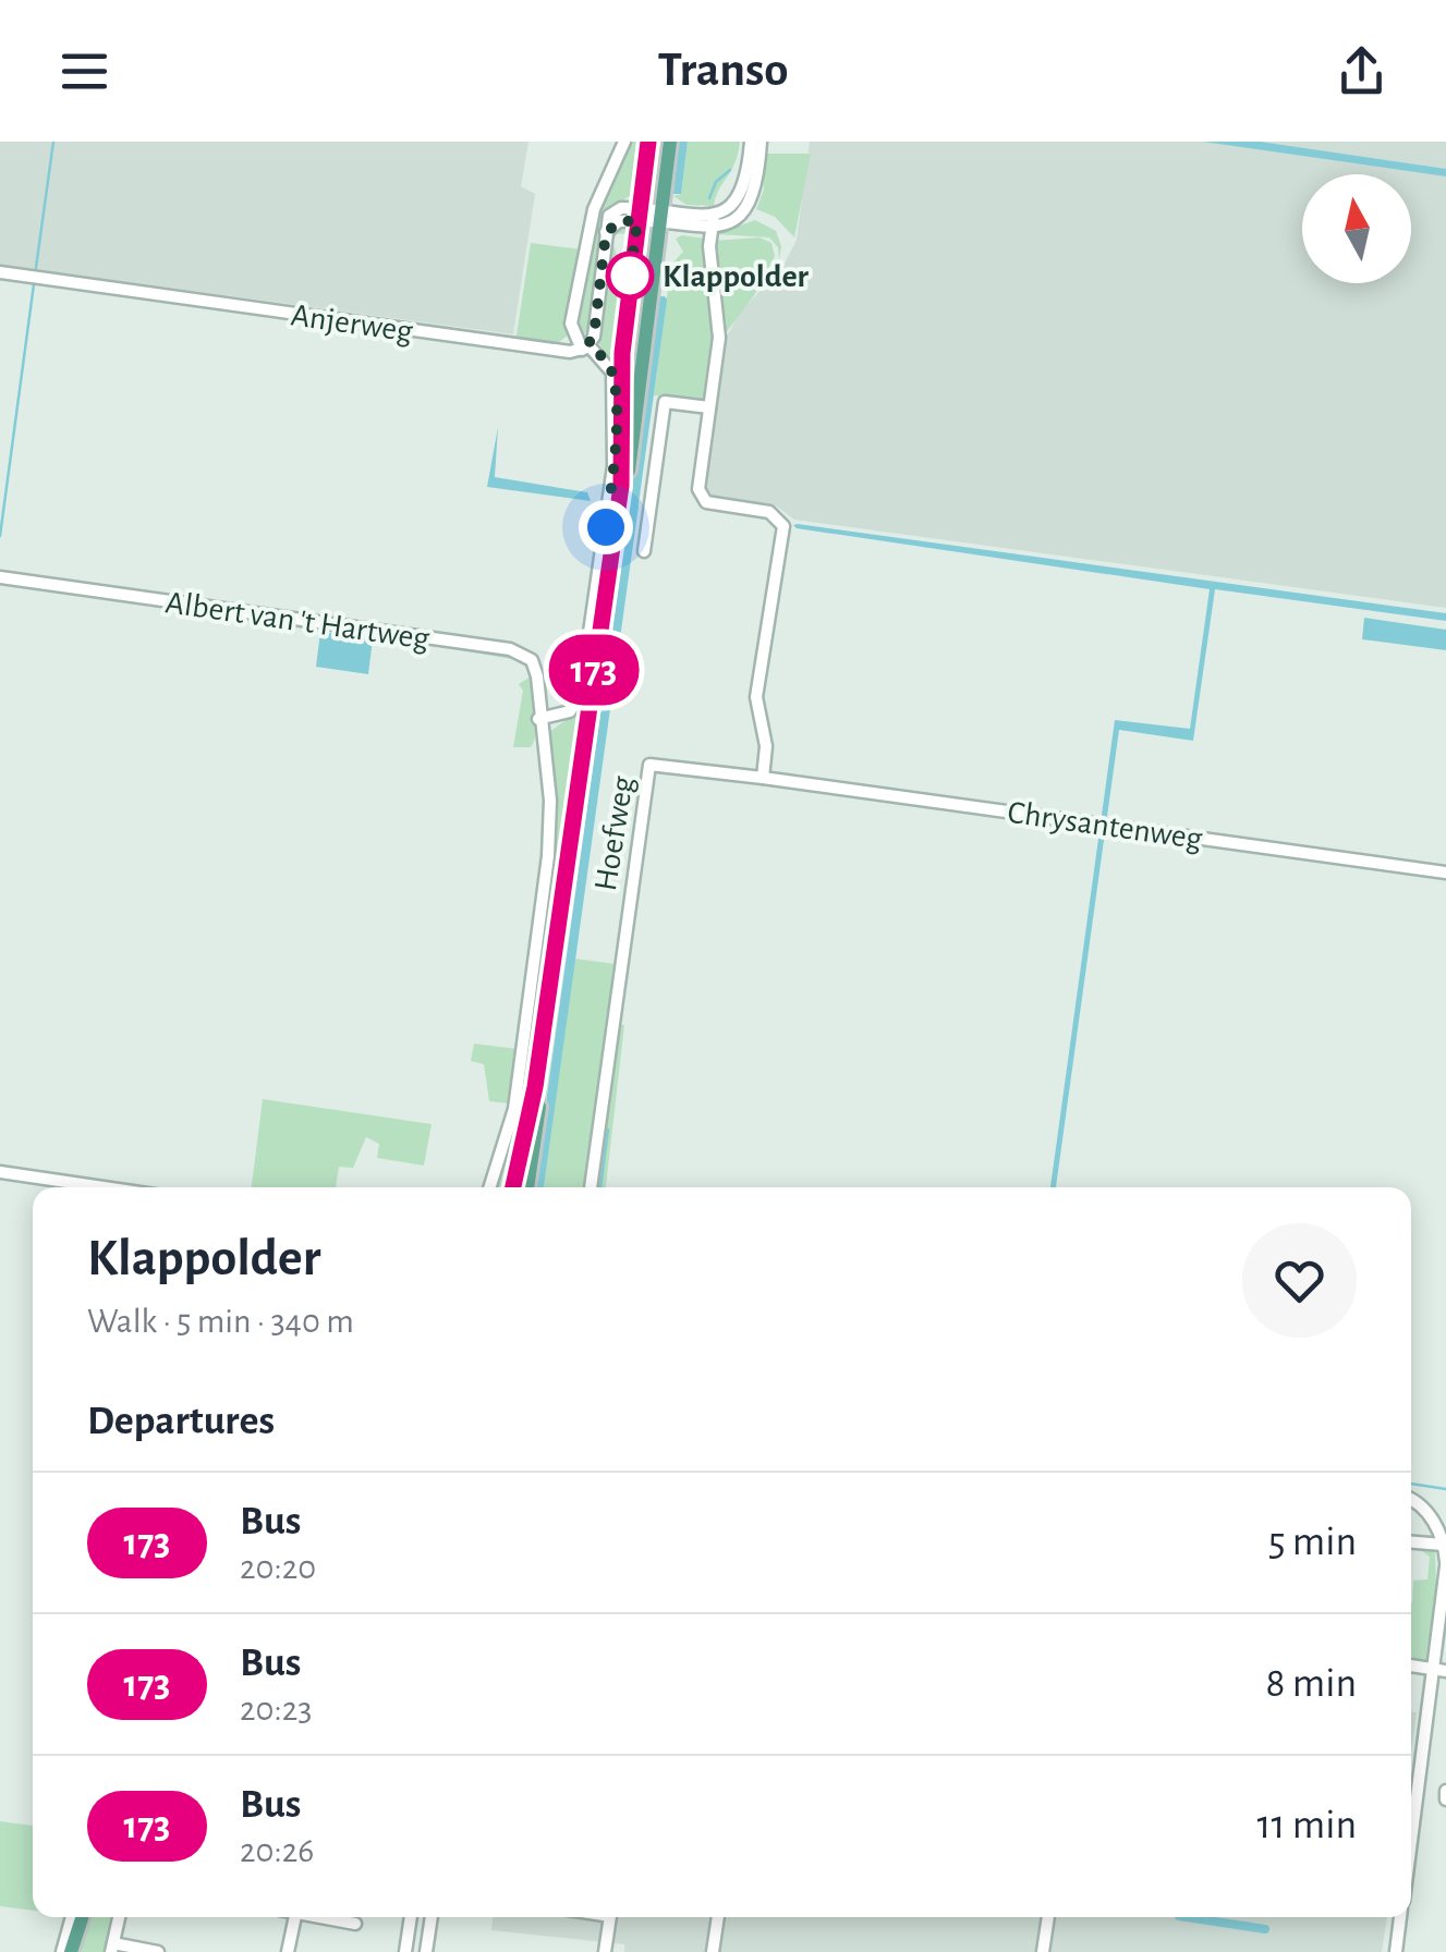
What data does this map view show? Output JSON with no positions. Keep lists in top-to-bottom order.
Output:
{
  "streets": {
    "main road": ["Hoefweg"],
    "street": ["Anjerweg", "Albert van 't Hartweg", "Chrysantenweg"]
  },
  "crossings": [
    ["Albert van 't Hartweg", "Hoefweg"],
    ["Chrysantenweg", "Hoefweg"]
  ],
  "places": ["Klappolder"],
  "lines": ["bus line 173"],
  "north": "top",
  "page": {
    "header": "Transo",
    "on_map": "173",
    "heading": [
      ["Klappolder", "Walk · 5 min · 340 m"],
      "Departures"
    ],
    "list": [
      {
        "mark": "173",
        "name": "Bus",
        "note": "20:20",
        "value": "5 min"
      },
      {
        "mark": "173",
        "name": "Bus",
        "note": "20:23",
        "value": "8 min"
      },
      {
        "mark": "173",
        "name": "Bus",
        "note": "20:26",
        "value": "11 min"
      }
    ]
  }
}
